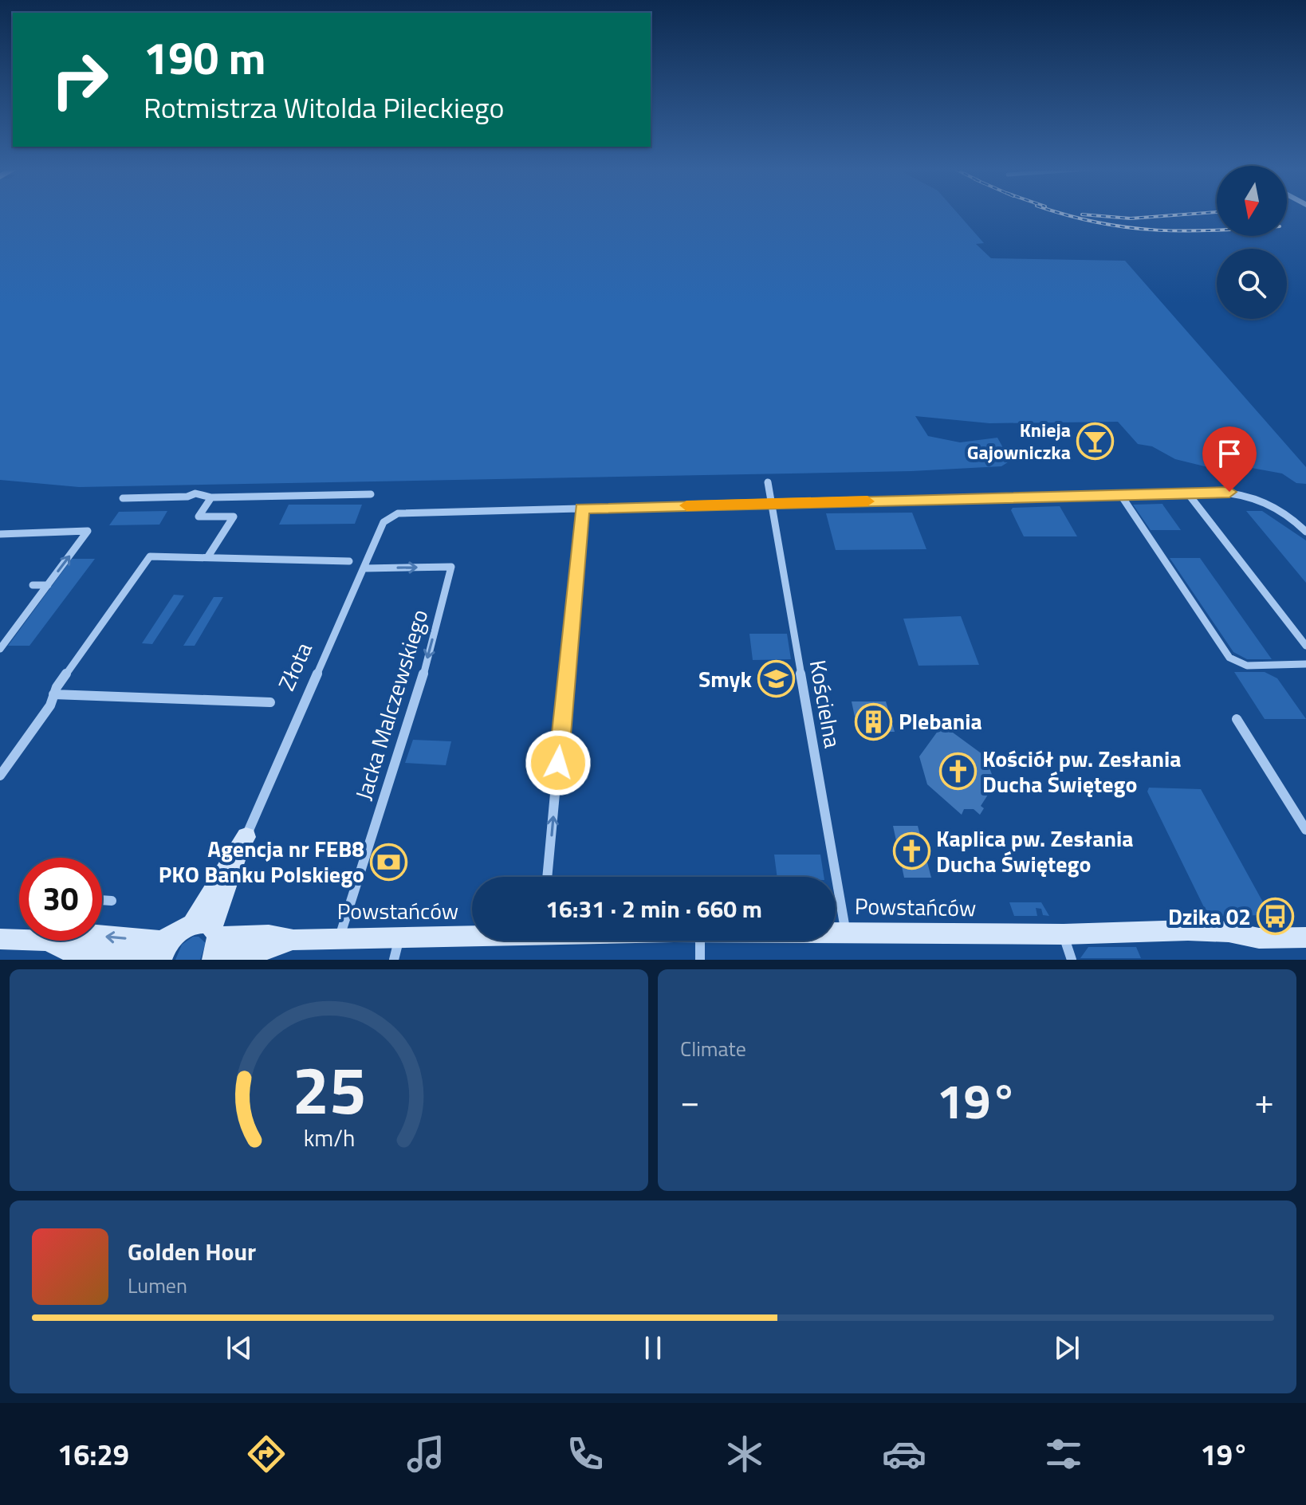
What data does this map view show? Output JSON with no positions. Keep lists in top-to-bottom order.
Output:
{
  "streets": {
    "street": [
      "Złota",
      "Kościelna",
      "Jacka Malczewskiego",
      "Powstańców"
    ]
  },
  "crossings": [
    ["Złota", "Jacka Malczewskiego"],
    ["Złota", "Powstańców"],
    ["Kościelna", "Powstańców"],
    ["Jacka Malczewskiego", "Powstańców"]
  ],
  "places": {
    "bar": ["Knieja Gajowniczka"],
    "school or university": ["Smyk"],
    "building": ["Plebania"],
    "church": ["Kościół pw. Zesłania Ducha Świętego", "Kaplica pw. Zesłania Ducha Świętego"],
    "bank": ["Agencja nr FEB8 PKO Banku Polskiego"],
    "bus stop": ["Dzika 02"]
  },
  "north": "bottom",
  "page": {
    "turn": ["190 m", "Rotmistrza Witolda Pileckiego"],
    "limit": "30",
    "trip": "16:31 · 2 min · 660 m",
    "tile": "Climate",
    "heat": ["−", "19°", "+"],
    "song": ["Golden Hour", "Lumen"],
    "tabs": ["16:29", "19°"],
    "gauge": ["25", "km/h"]
  }
}
